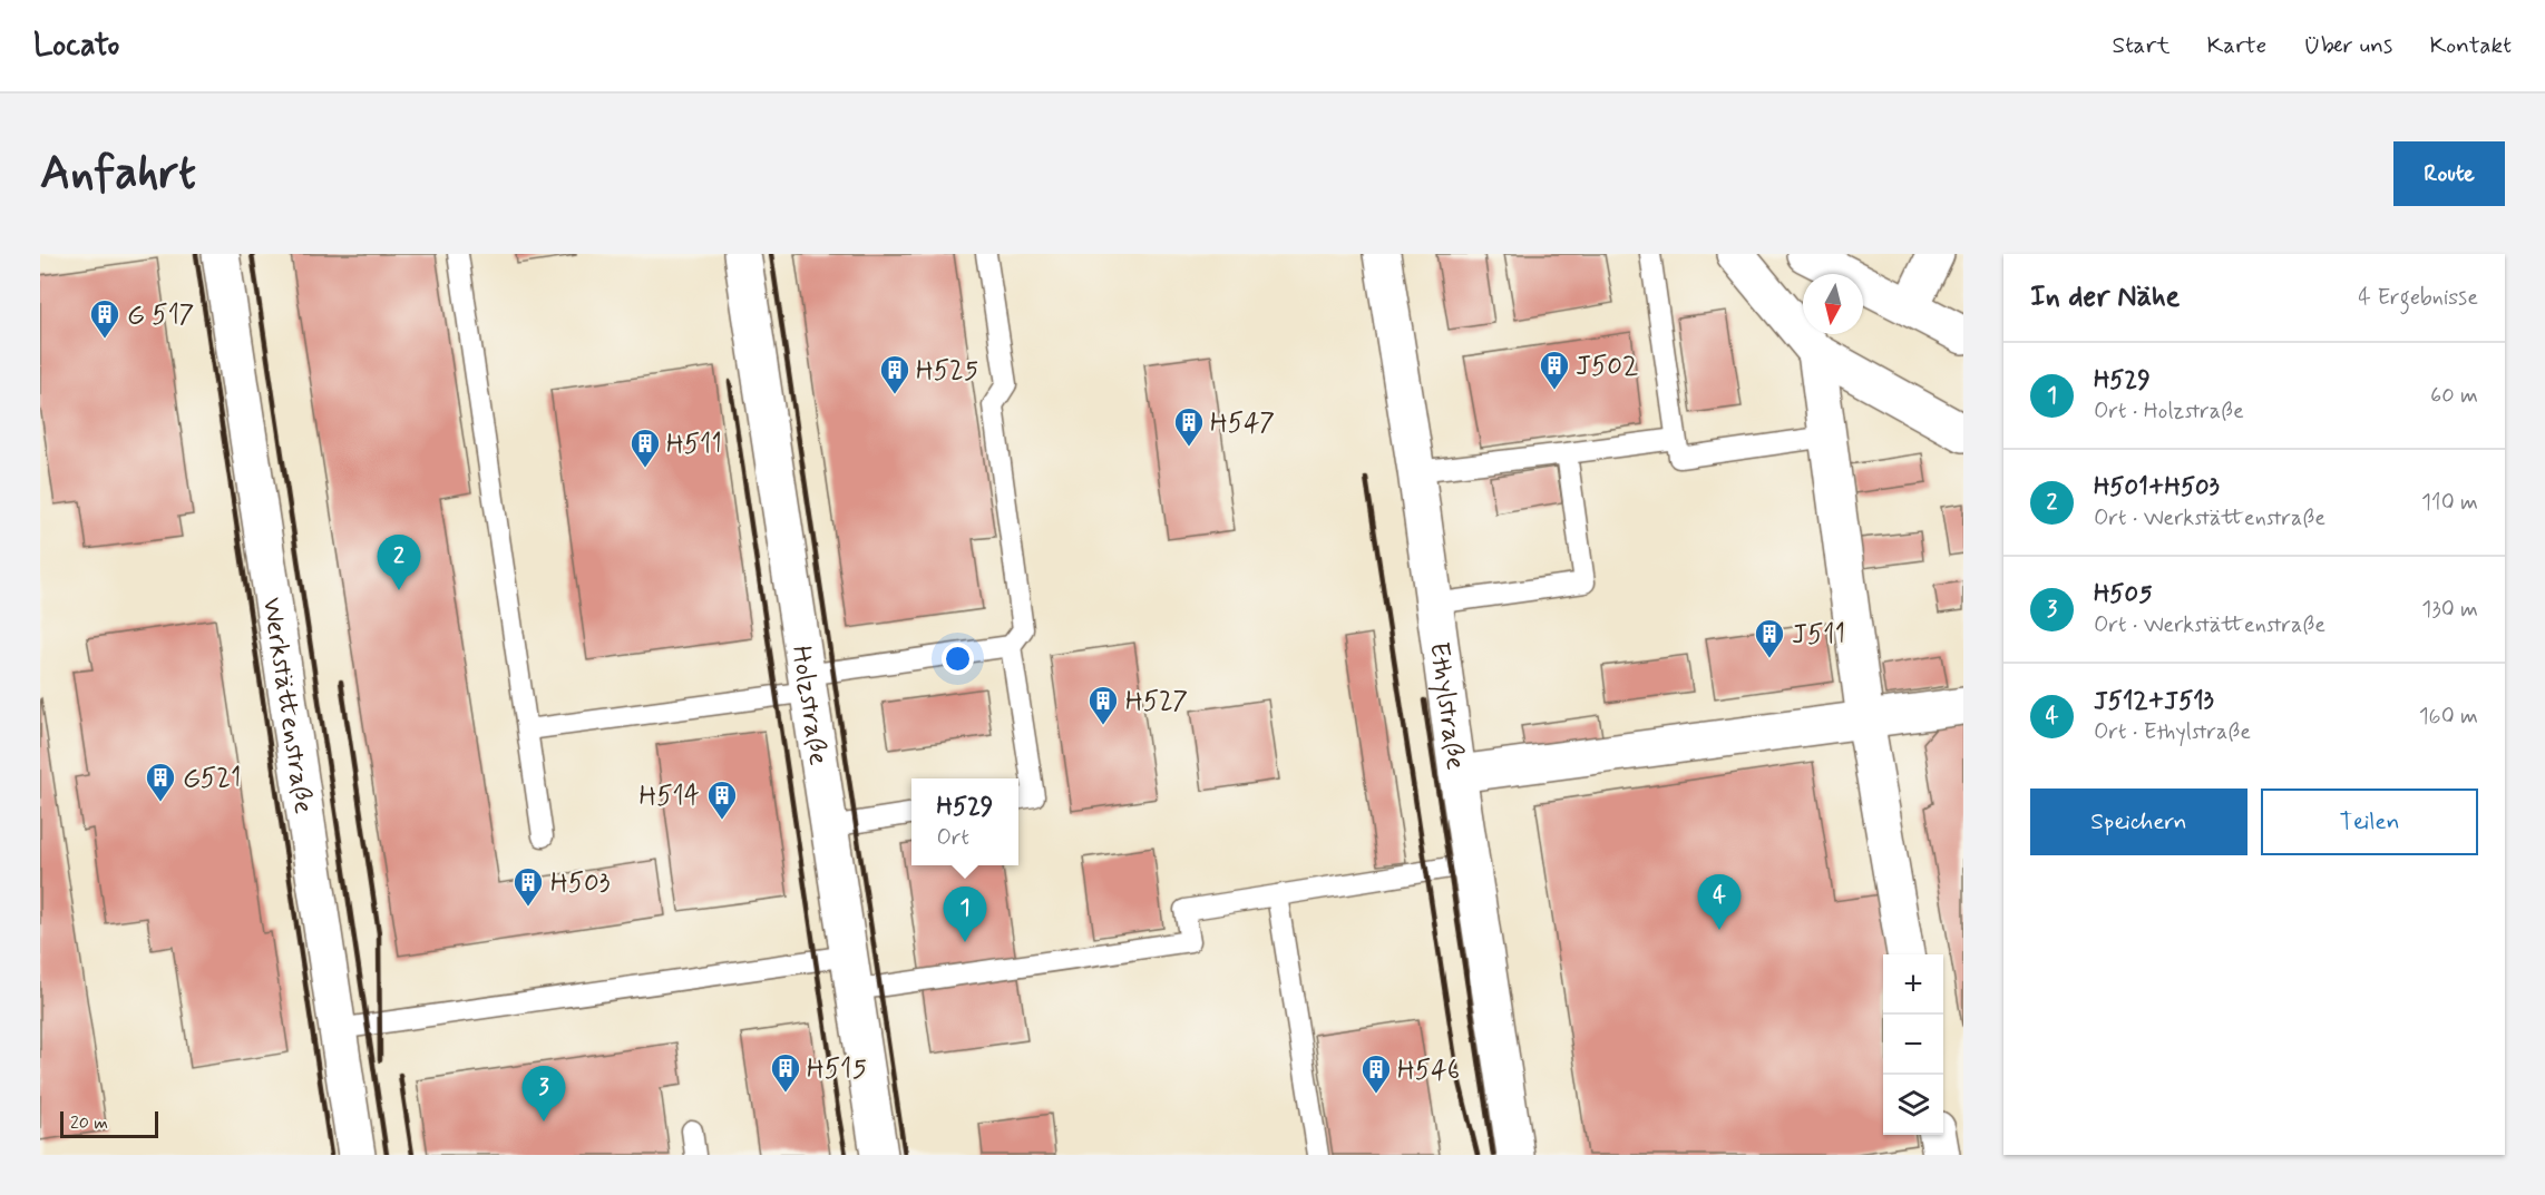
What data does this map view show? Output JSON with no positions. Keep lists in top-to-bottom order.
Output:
{
  "streets": {
    "street": ["Werkstättenstraße", "Holzstraße", "Ethylstraße"]
  },
  "places": {
    "building": [
      "G 517",
      "J502",
      "H525",
      "H547",
      "H511",
      "J511",
      "H527",
      "G521",
      "H514",
      "H503",
      "H515",
      "H546"
    ]
  },
  "scale_bar": "20 m",
  "north": "bottom",
  "page": {
    "header": "Locato",
    "nav": [
      "Start",
      "Karte",
      "Über uns",
      "Kontakt"
    ],
    "buttons": [
      "Route",
      ["Speichern", "Teilen"]
    ],
    "title": "Anfahrt",
    "heading": ["In der Nähe", "4 Ergebnisse"],
    "list": [
      {
        "mark": "1",
        "name": "H529",
        "note": "Ort · Holzstraße",
        "value": "60 m"
      },
      {
        "mark": "2",
        "name": "H501+H503",
        "note": "Ort · Werkstättenstraße",
        "value": "110 m"
      },
      {
        "mark": "3",
        "name": "H505",
        "note": "Ort · Werkstättenstraße",
        "value": "130 m"
      },
      {
        "mark": "4",
        "name": "J512+J513",
        "note": "Ort · Ethylstraße",
        "value": "160 m"
      }
    ],
    "pins": [
      "2",
      "4",
      "1",
      "3"
    ],
    "popup": ["H529", "Ort"],
    "map_buttons": ["+", "−"],
    "scale": "20 m"
  }
}
